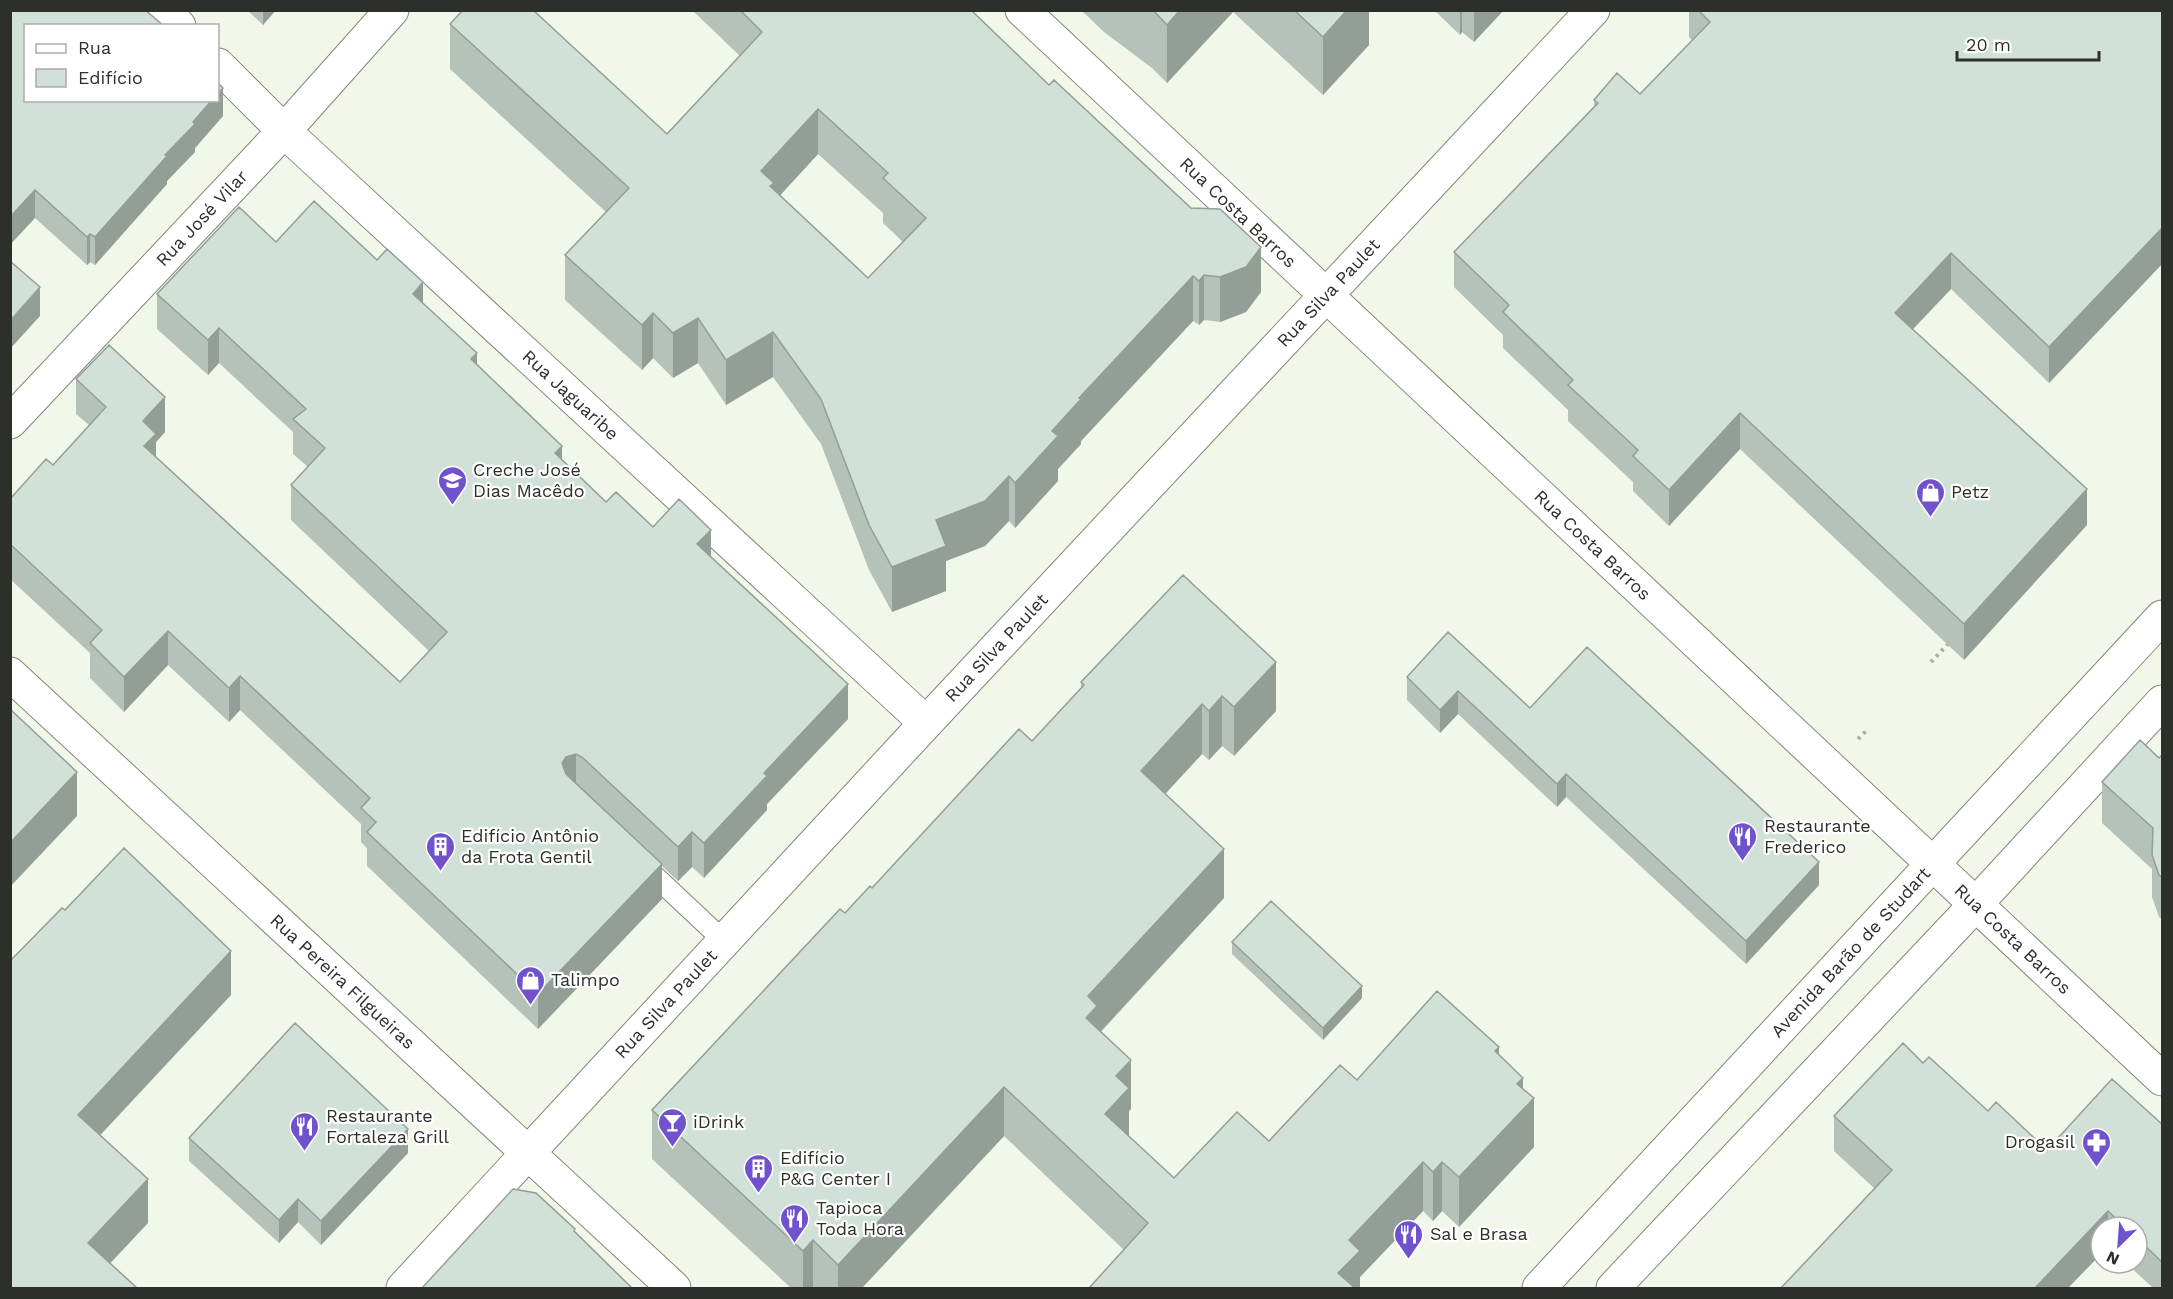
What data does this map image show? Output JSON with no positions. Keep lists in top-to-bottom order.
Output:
{
  "streets": {
    "street": [
      "Rua Costa Barros",
      "Rua José Vilar",
      "Rua Silva Paulet",
      "Rua Jaguaribe",
      "Avenida Barão de Studart",
      "Rua Pereira Filgueiras"
    ]
  },
  "crossings": [
    ["Rua Costa Barros", "Rua Silva Paulet"],
    ["Rua Costa Barros", "Avenida Barão de Studart"],
    ["Rua José Vilar", "Rua Jaguaribe"],
    ["Rua Silva Paulet", "Rua Jaguaribe"],
    ["Rua Silva Paulet", "Rua Pereira Filgueiras"]
  ],
  "places": {
    "school or university": ["Creche José Dias Macêdo"],
    "shop": ["Petz", "Talimpo"],
    "restaurant": [
      "Restaurante Frederico",
      "Restaurante Fortaleza Grill",
      "Tapioca Toda Hora",
      "Sal e Brasa"
    ],
    "building": ["Edifício Antônio da Frota Gentil", "Edifício P&G Center I"],
    "bar": ["iDrink"],
    "pharmacy": ["Drogasil"]
  },
  "legend": ["Rua", "Edifício"],
  "scale_bar": "20 m",
  "north": "bottom left"
}
